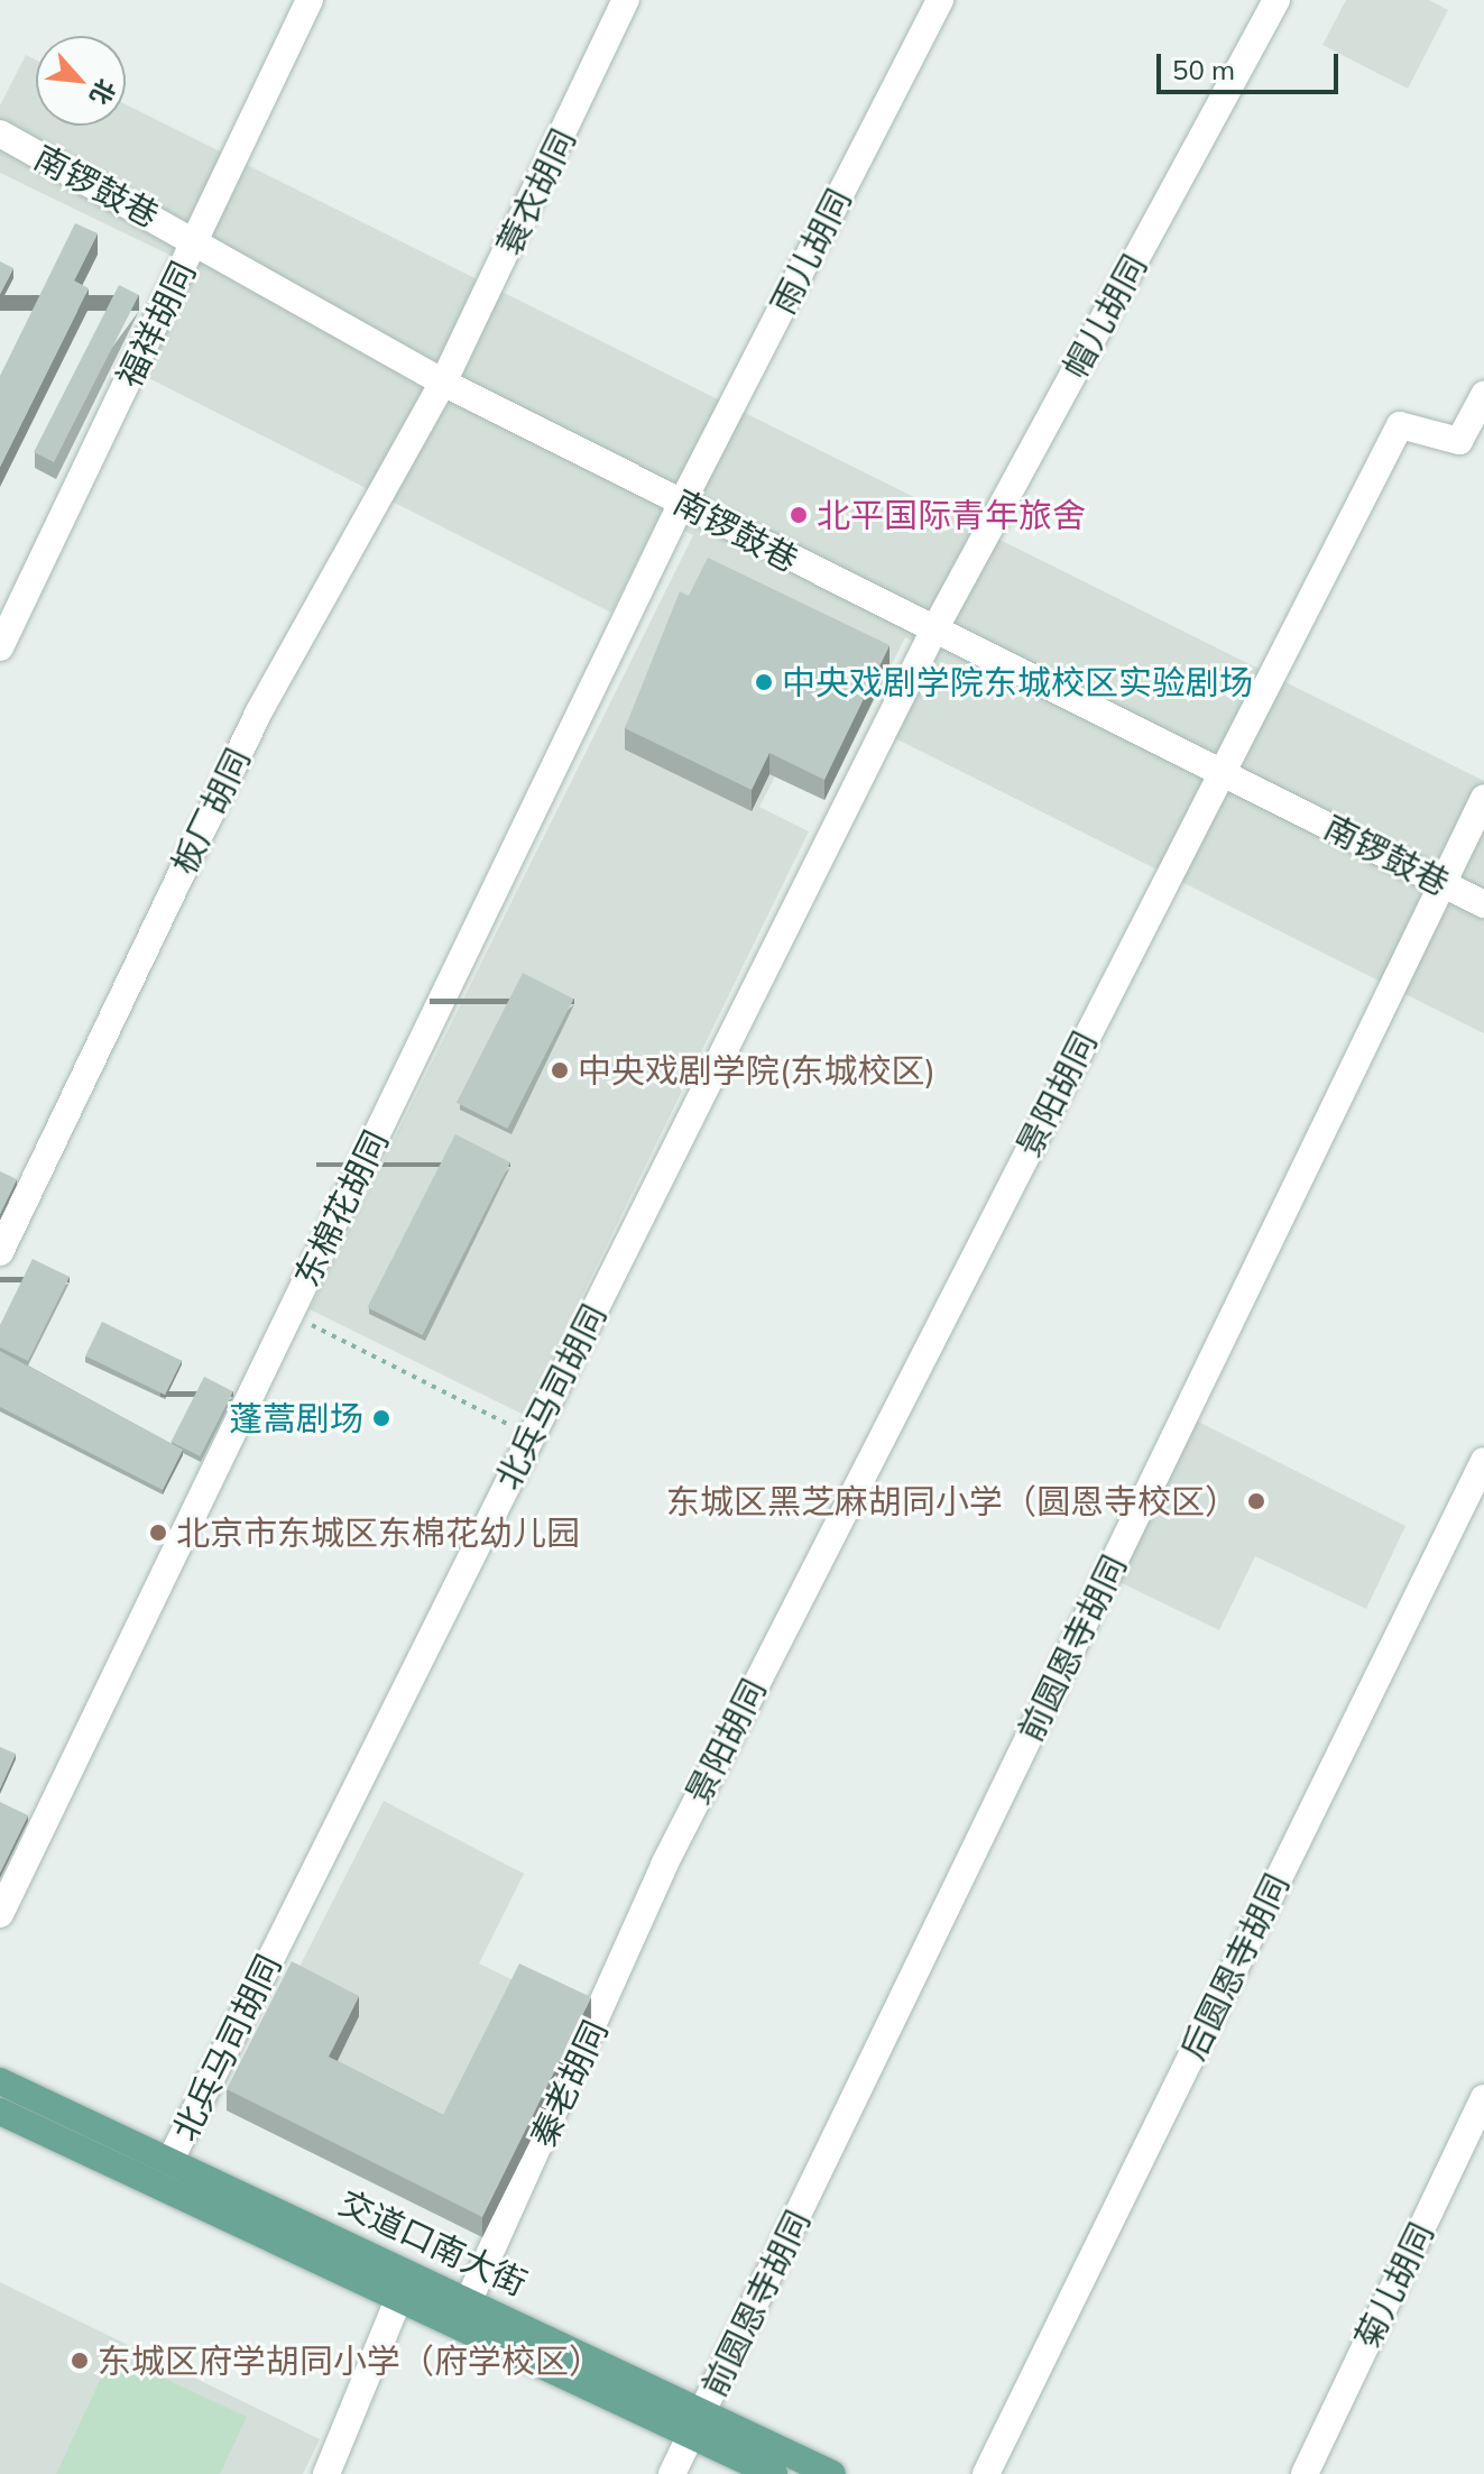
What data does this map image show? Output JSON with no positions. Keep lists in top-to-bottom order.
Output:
{
  "streets": {
    "main road": ["交道口南大街"],
    "street": [
      "南锣鼓巷",
      "蓑衣胡同",
      "雨儿胡同",
      "帽儿胡同",
      "福祥胡同",
      "板厂胡同",
      "景阳胡同",
      "东棉花胡同",
      "北兵马司胡同",
      "前圆恩寺胡同",
      "后圆恩寺胡同",
      "秦老胡同",
      "菊儿胡同"
    ]
  },
  "crossings": [
    ["南锣鼓巷", "蓑衣胡同"],
    ["南锣鼓巷", "雨儿胡同"],
    ["南锣鼓巷", "帽儿胡同"],
    ["南锣鼓巷", "福祥胡同"],
    ["南锣鼓巷", "板厂胡同"],
    ["南锣鼓巷", "景阳胡同"],
    ["南锣鼓巷", "东棉花胡同"],
    ["南锣鼓巷", "北兵马司胡同"],
    ["南锣鼓巷", "前圆恩寺胡同"],
    ["蓑衣胡同", "板厂胡同"],
    ["雨儿胡同", "东棉花胡同"],
    ["帽儿胡同", "北兵马司胡同"],
    ["景阳胡同", "秦老胡同"],
    ["北兵马司胡同", "交道口南大街"],
    ["前圆恩寺胡同", "交道口南大街"],
    ["秦老胡同", "交道口南大街"]
  ],
  "places": [
    "北平国际青年旅舍",
    "中央戏剧学院东城校区实验剧场",
    "中央戏剧学院(东城校区)",
    "蓬蒿剧场",
    "东城区黑芝麻胡同小学（圆恩寺校区）",
    "北京市东城区东棉花幼儿园",
    "东城区府学胡同小学（府学校区）"
  ],
  "scale_bar": "50 m",
  "north": "bottom right"
}
